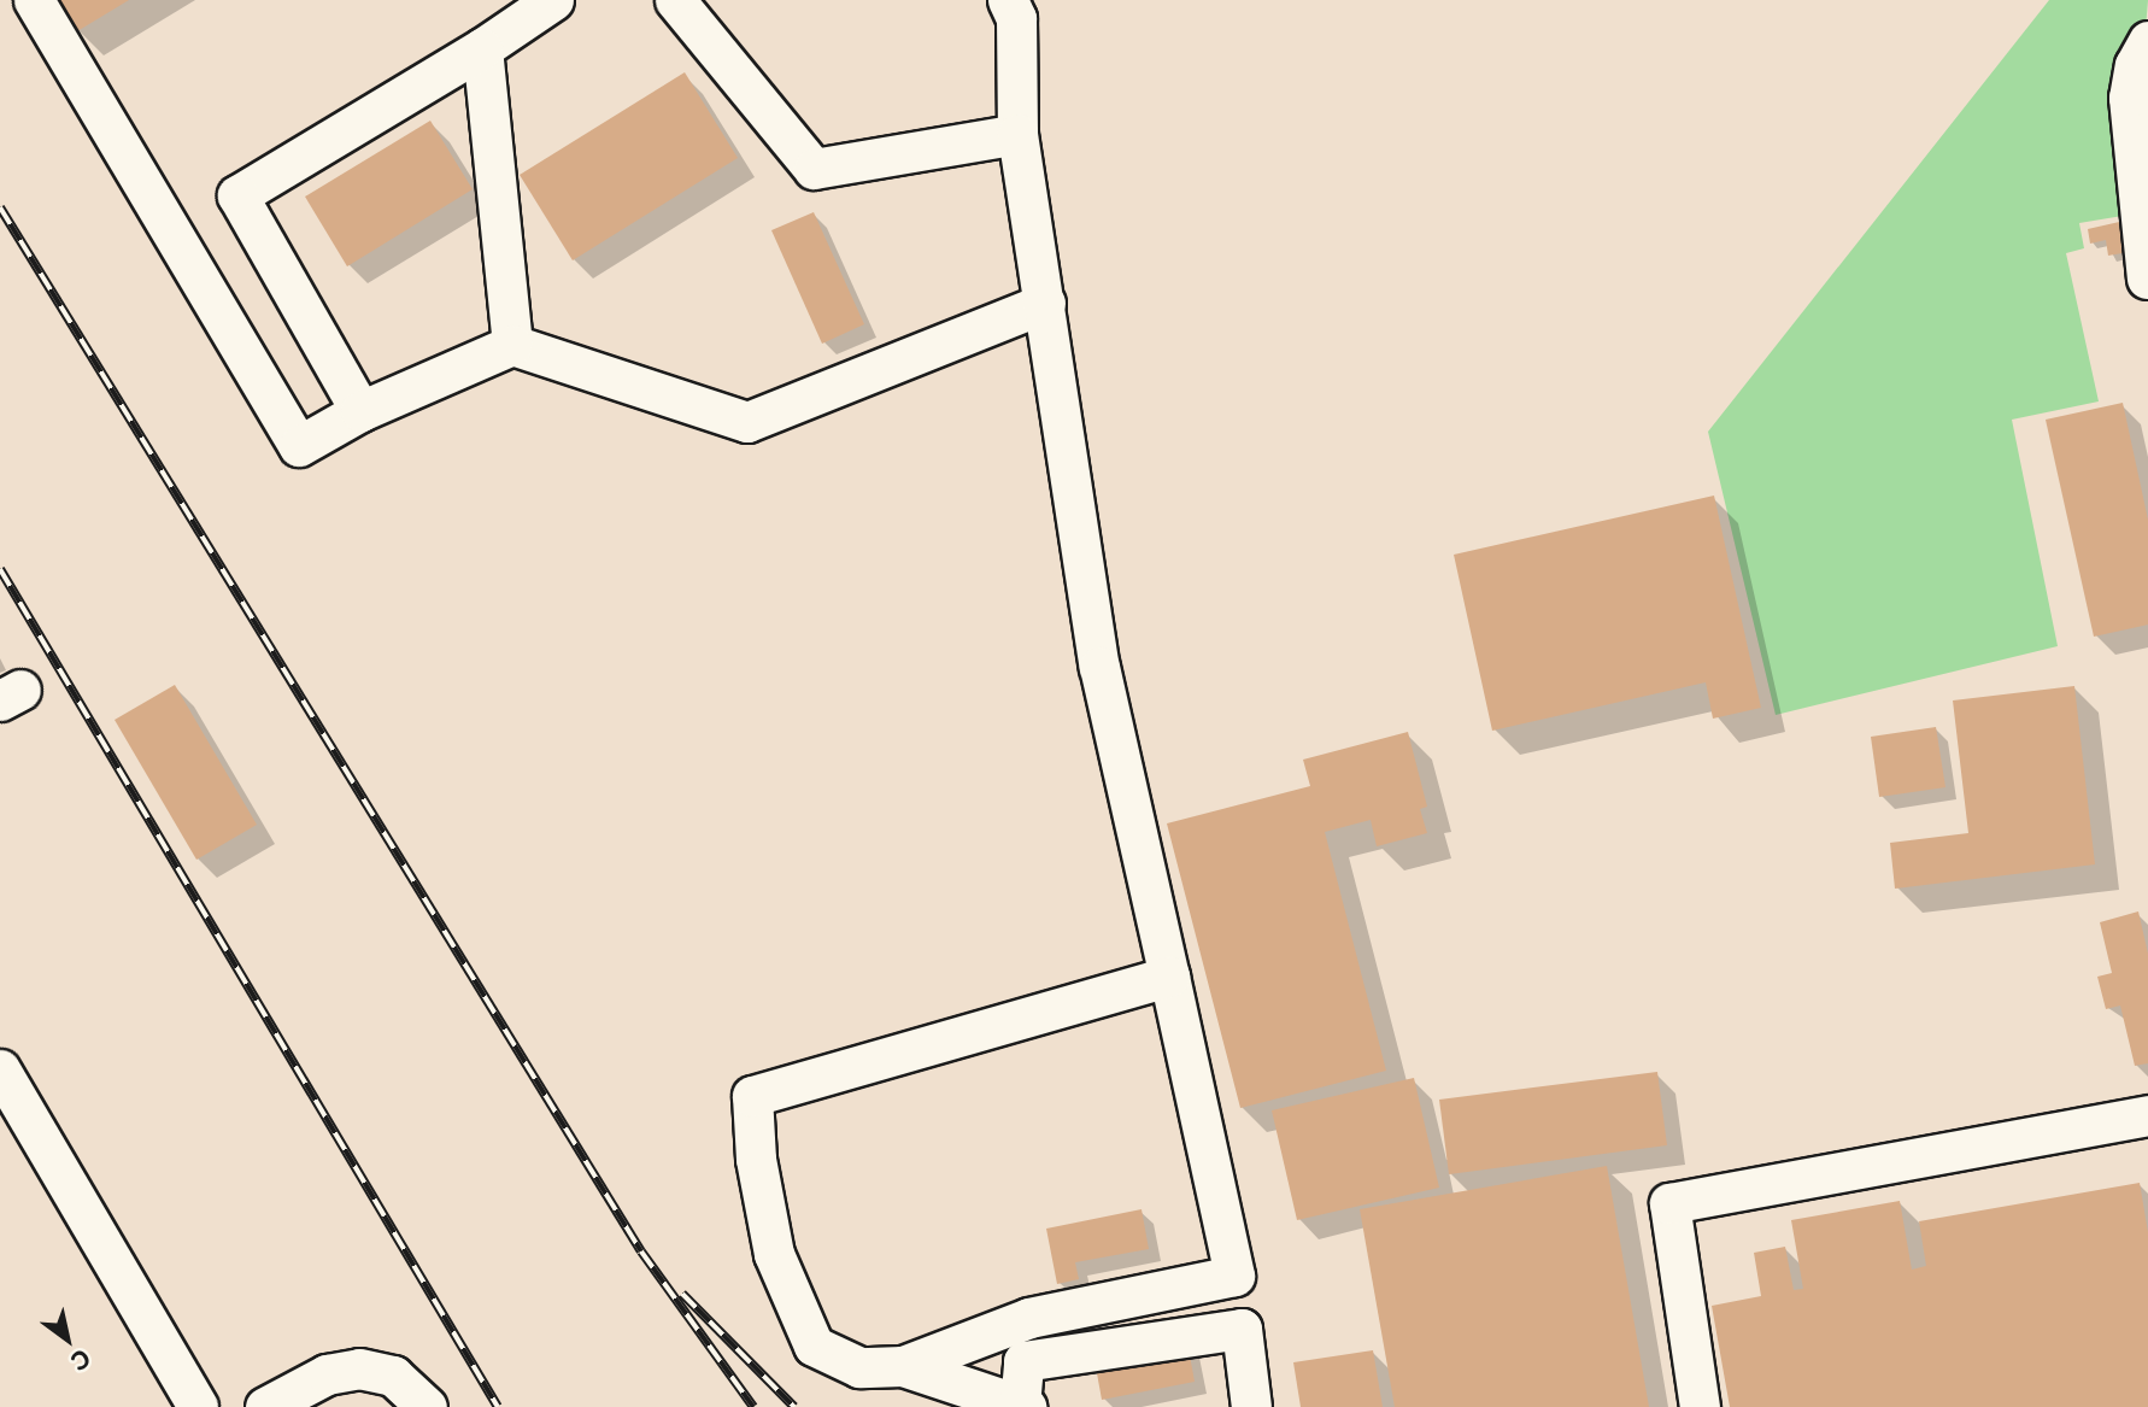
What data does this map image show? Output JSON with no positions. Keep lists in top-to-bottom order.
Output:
{
  "north": "bottom right"
}
